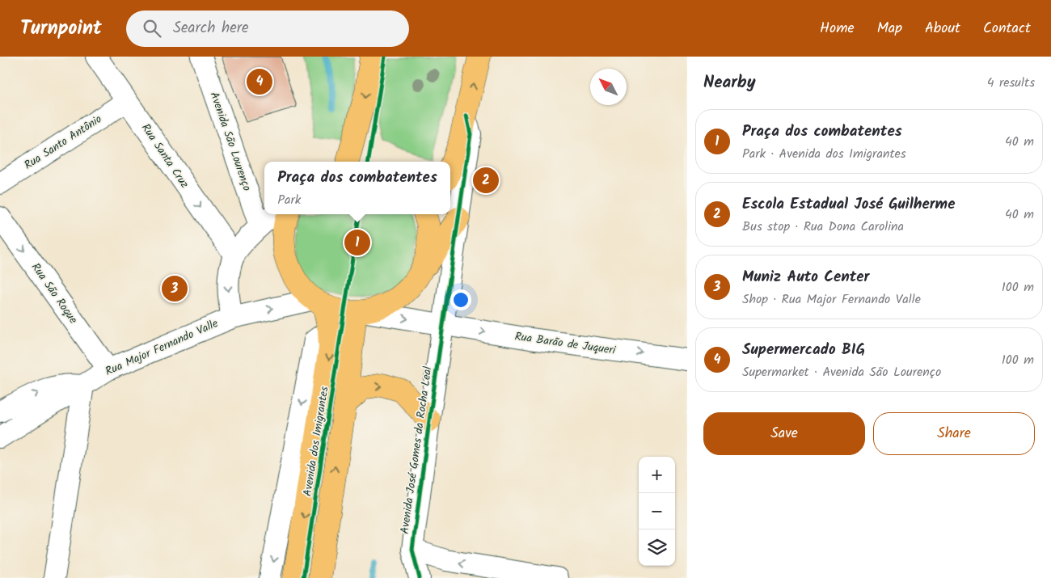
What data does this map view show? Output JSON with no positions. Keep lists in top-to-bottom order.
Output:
{
  "streets": {
    "main road": ["Avenida dos Imigrantes"],
    "street": [
      "Avenida São Lourenço",
      "Rua Santo Antônio",
      "Rua Santa Cruz",
      "Rua São Roque",
      "Rua Barão de Juqueri",
      "Rua Major Fernando Valle",
      "Avenida José Gomes da Rocha Leal"
    ]
  },
  "crossings": [
    ["Rua Santo Antônio", "Rua Santa Cruz"],
    ["Rua São Roque", "Rua Major Fernando Valle"],
    ["Rua Barão de Juqueri", "Avenida José Gomes da Rocha Leal"],
    ["Rua Major Fernando Valle", "Avenida dos Imigrantes"]
  ],
  "one_way": ["Rua Santa Cruz", "Rua São Roque", "Rua Barão de Juqueri"],
  "north": "top left",
  "page": {
    "header": "Turnpoint",
    "search": "Search here",
    "nav": [
      "Home",
      "Map",
      "About",
      "Contact"
    ],
    "heading": ["Nearby", "4 results"],
    "pins": [
      "4",
      "2",
      "1",
      "3"
    ],
    "list": [
      {
        "mark": "1",
        "name": "Praça dos combatentes",
        "note": "Park · Avenida dos Imigrantes",
        "value": "40 m"
      },
      {
        "mark": "2",
        "name": "Escola Estadual José Guilherme",
        "note": "Bus stop · Rua Dona Carolina",
        "value": "40 m"
      },
      {
        "mark": "3",
        "name": "Muniz Auto Center",
        "note": "Shop · Rua Major Fernando Valle",
        "value": "100 m"
      },
      {
        "mark": "4",
        "name": "Supermercado BIG",
        "note": "Supermarket · Avenida São Lourenço",
        "value": "100 m"
      }
    ],
    "popup": ["Praça dos combatentes", "Park"],
    "buttons": ["Save", "Share"],
    "map_buttons": ["+", "−"]
  }
}
